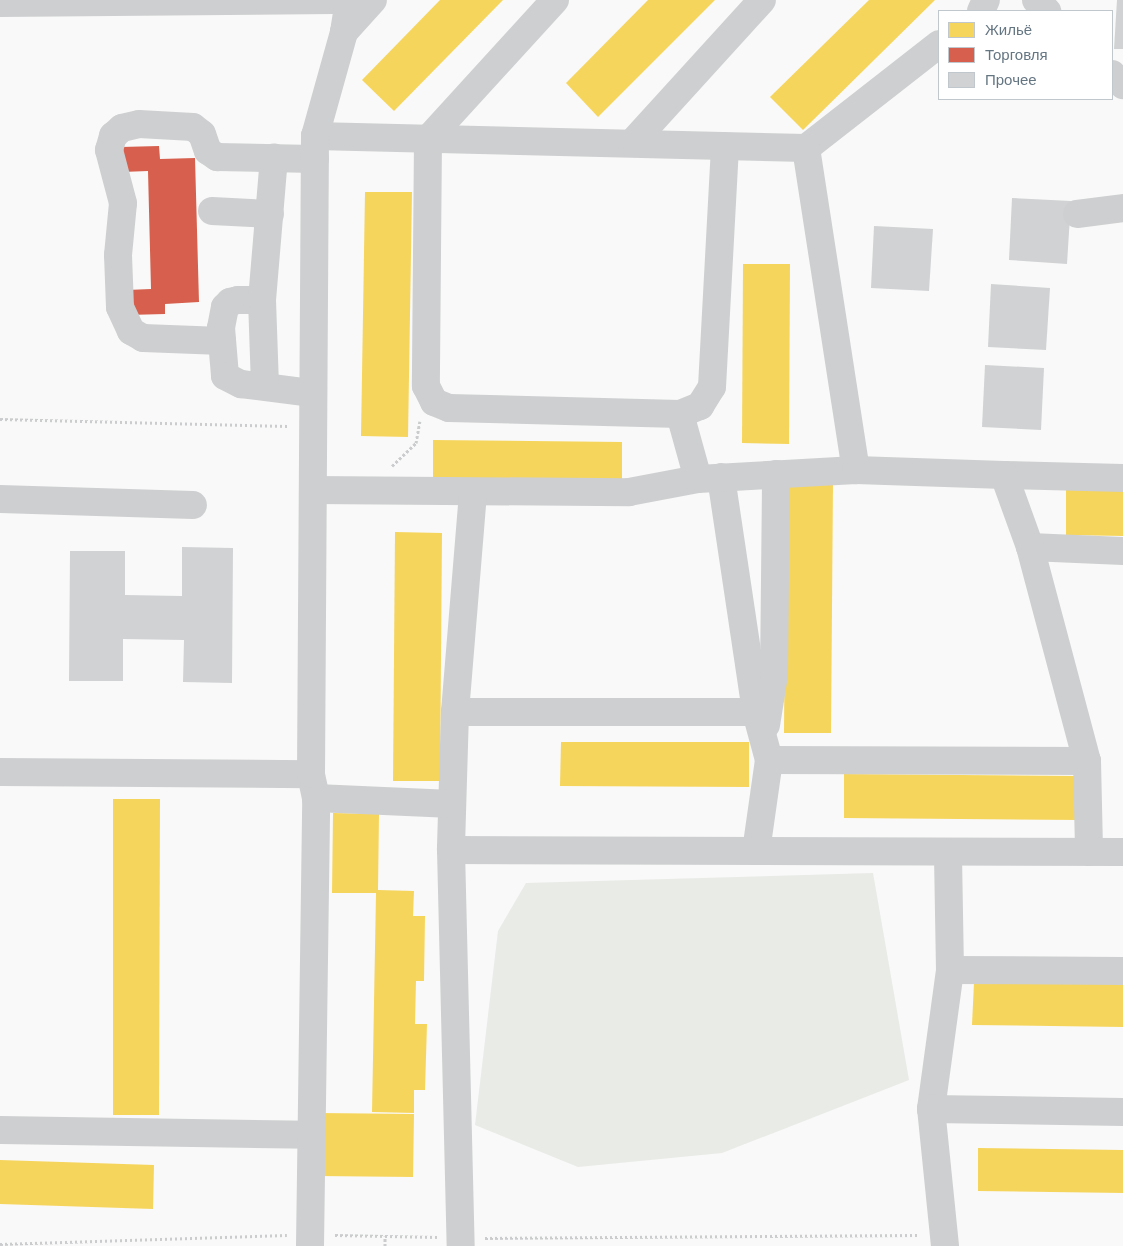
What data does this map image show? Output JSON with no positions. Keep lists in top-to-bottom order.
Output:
{
  "legend": ["Жильё", "Торговля", "Прочее"]
}
